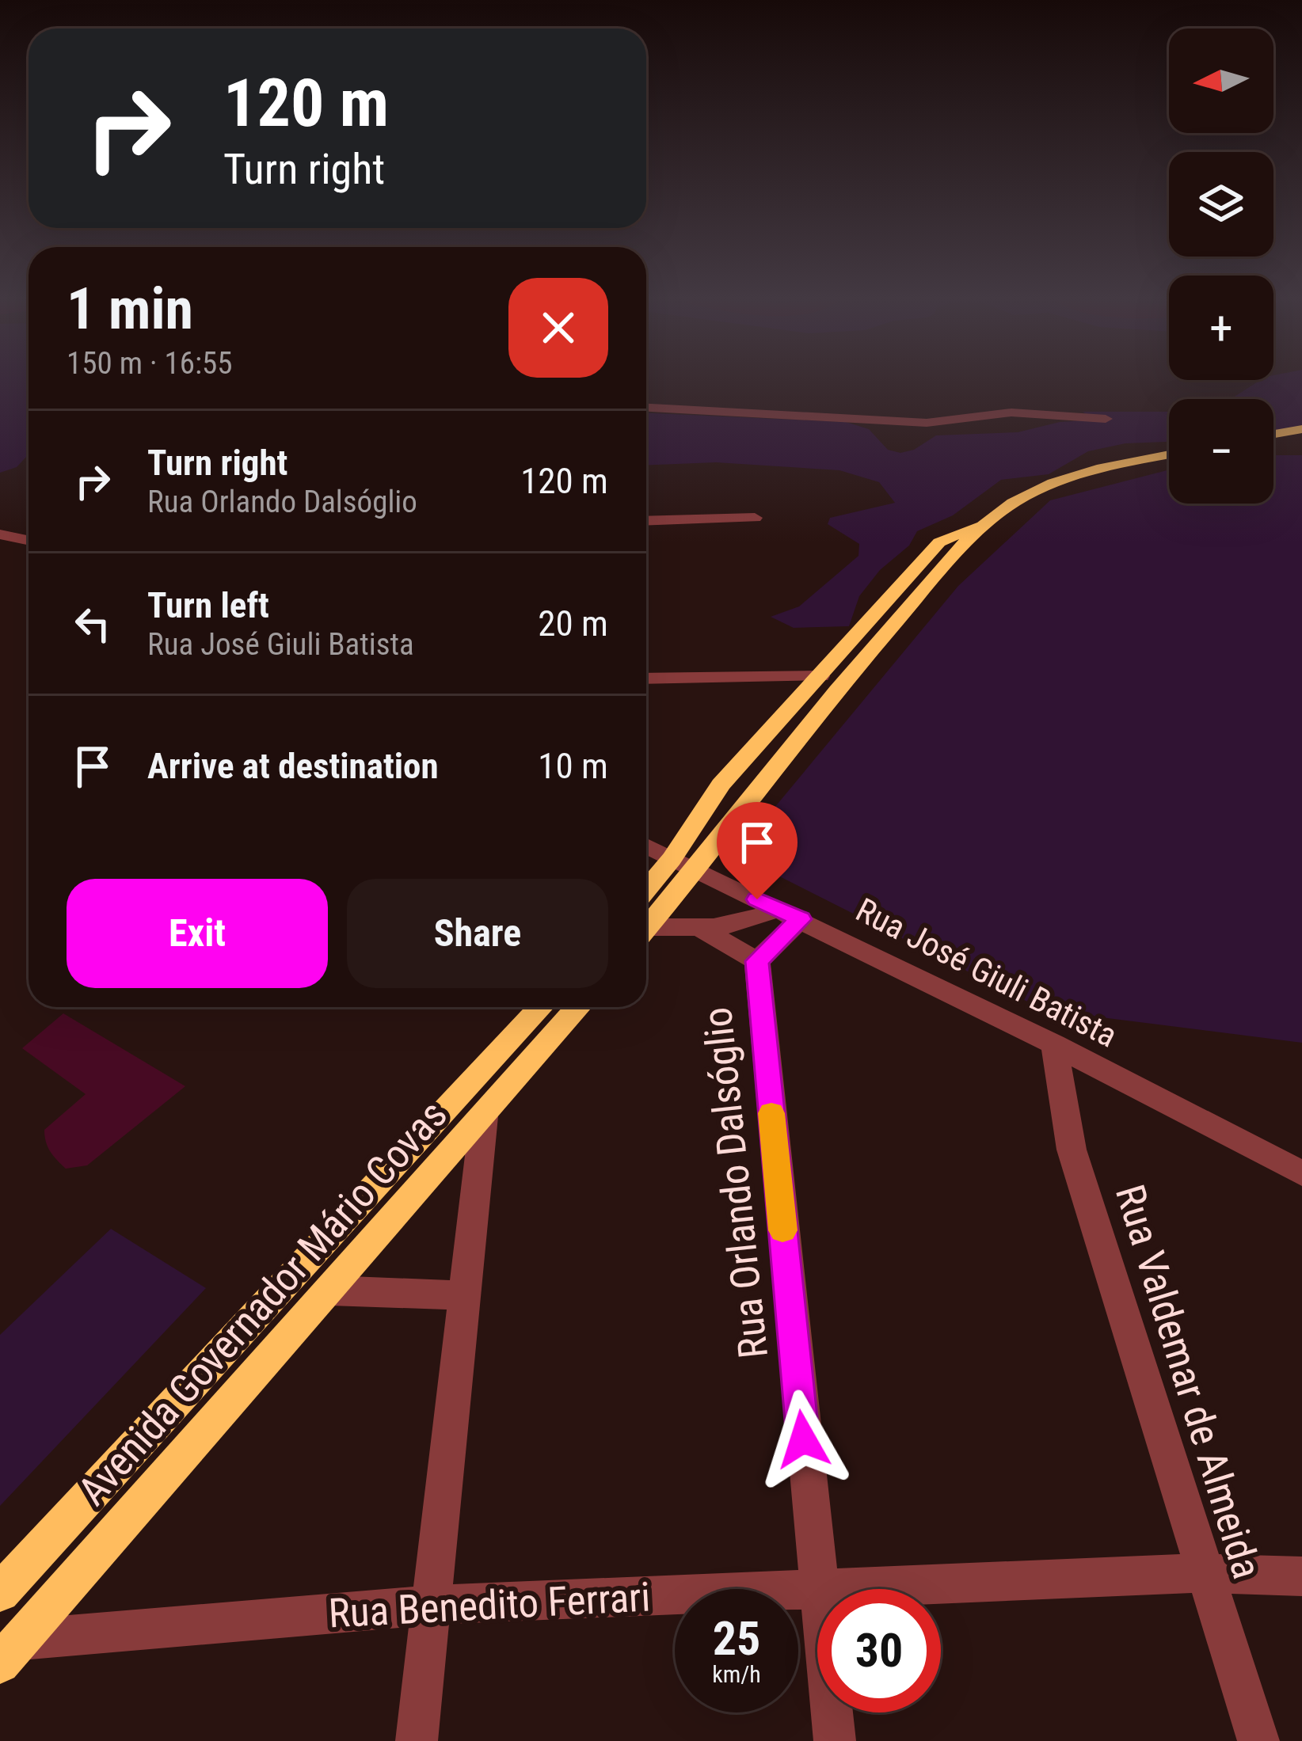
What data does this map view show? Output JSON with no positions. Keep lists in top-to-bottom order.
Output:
{
  "streets": {
    "main road": ["Avenida Governador Mário Covas"],
    "street": [
      "Rua José Giuli Batista",
      "Rua Orlando Dalsóglio",
      "Rua Valdemar de Almeida",
      "Rua Benedito Ferrari"
    ]
  },
  "crossings": [
    ["Rua José Giuli Batista", "Rua Orlando Dalsóglio"],
    ["Rua José Giuli Batista", "Rua Valdemar de Almeida"],
    ["Rua Orlando Dalsóglio", "Rua Benedito Ferrari"],
    ["Avenida Governador Mário Covas", "Rua Benedito Ferrari"],
    ["Rua Valdemar de Almeida", "Rua Benedito Ferrari"]
  ],
  "north": "left",
  "page": {
    "map_buttons": ["+", "−"],
    "turn": ["120 m", "Turn right"],
    "heading": ["1 min", "150 m · 16:55"],
    "list": [
      {
        "name": "Turn right",
        "note": "Rua Orlando Dalsóglio",
        "value": "120 m"
      },
      {
        "name": "Turn left",
        "note": "Rua José Giuli Batista",
        "value": "20 m"
      },
      {
        "name": "Arrive at destination",
        "value": "10 m"
      }
    ],
    "buttons": ["Exit", "Share"],
    "speed": "25 km/h",
    "limit": "30"
  }
}
